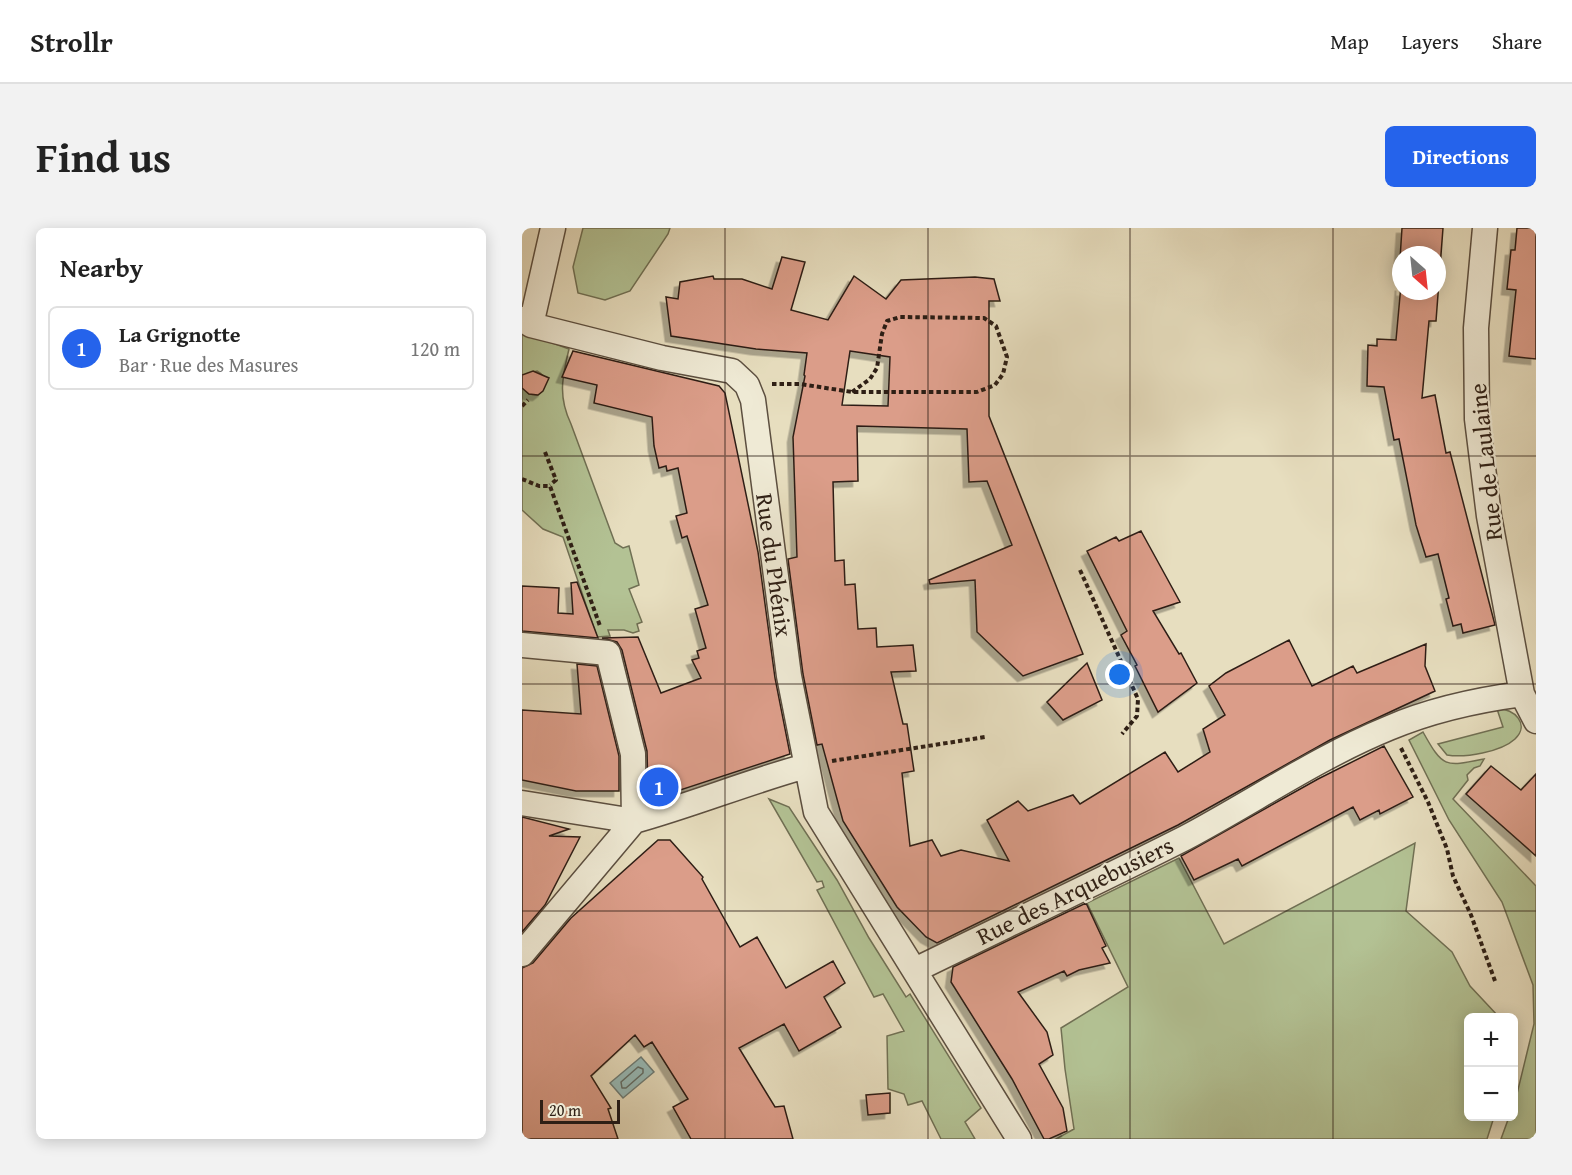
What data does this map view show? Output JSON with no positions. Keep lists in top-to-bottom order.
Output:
{
  "streets": {
    "street": ["Rue de Laulaine", "Rue du Phénix", "Rue des Arquebusiers"]
  },
  "crossings": [
    ["Rue de Laulaine", "Rue des Arquebusiers"]
  ],
  "scale_bar": "20 m",
  "north": "bottom right",
  "page": {
    "header": "Strollr",
    "nav": ["Map", "Layers", "Share"],
    "title": "Find us",
    "buttons": "Directions",
    "heading": "Nearby",
    "list": [
      {
        "mark": "1",
        "name": "La Grignotte",
        "note": "Bar · Rue des Masures",
        "value": "120 m"
      }
    ],
    "pins": "1",
    "map_buttons": ["+", "−"],
    "scale": "20 m"
  }
}
